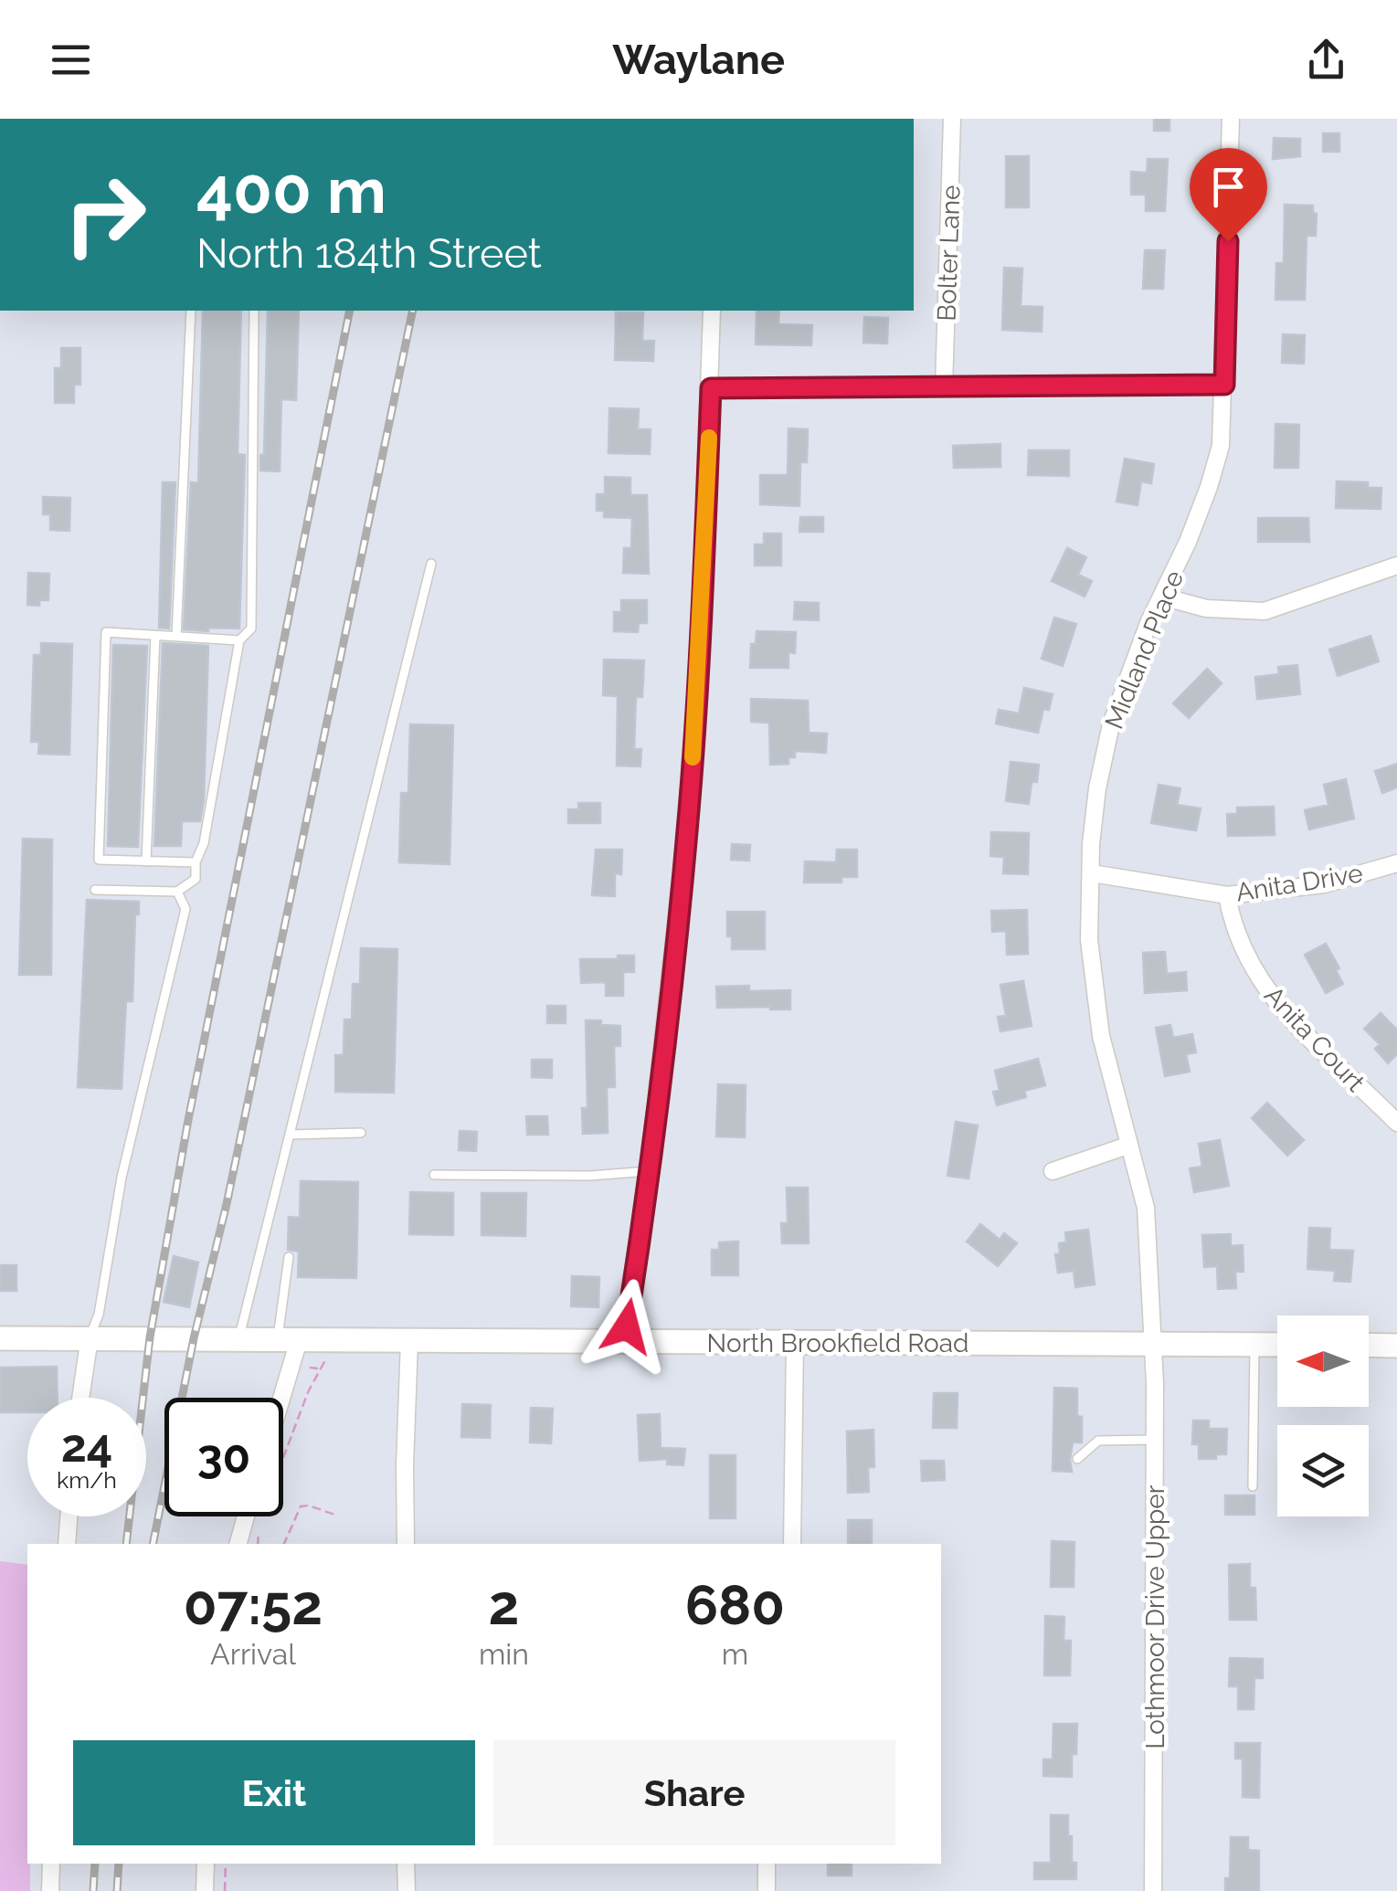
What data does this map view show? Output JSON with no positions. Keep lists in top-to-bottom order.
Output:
{
  "streets": {
    "street": [
      "Bolter Lane",
      "Midland Place",
      "Anita Drive",
      "Anita Court",
      "North Brookfield Road",
      "Lothmoor Drive Upper"
    ]
  },
  "crossings": [
    ["Midland Place", "Anita Drive"],
    ["Midland Place", "North Brookfield Road"],
    ["Midland Place", "Lothmoor Drive Upper"],
    ["Anita Drive", "Anita Court"],
    ["North Brookfield Road", "Lothmoor Drive Upper"]
  ],
  "north": "left",
  "page": {
    "header": "Waylane",
    "turn": ["400 m", "North 184th Street"],
    "speed": "24 km/h",
    "limit": "30",
    "eta": [
      "07:52",
      "Arrival",
      "2",
      "min",
      "680",
      "m"
    ],
    "buttons": ["Exit", "Share"]
  }
}
